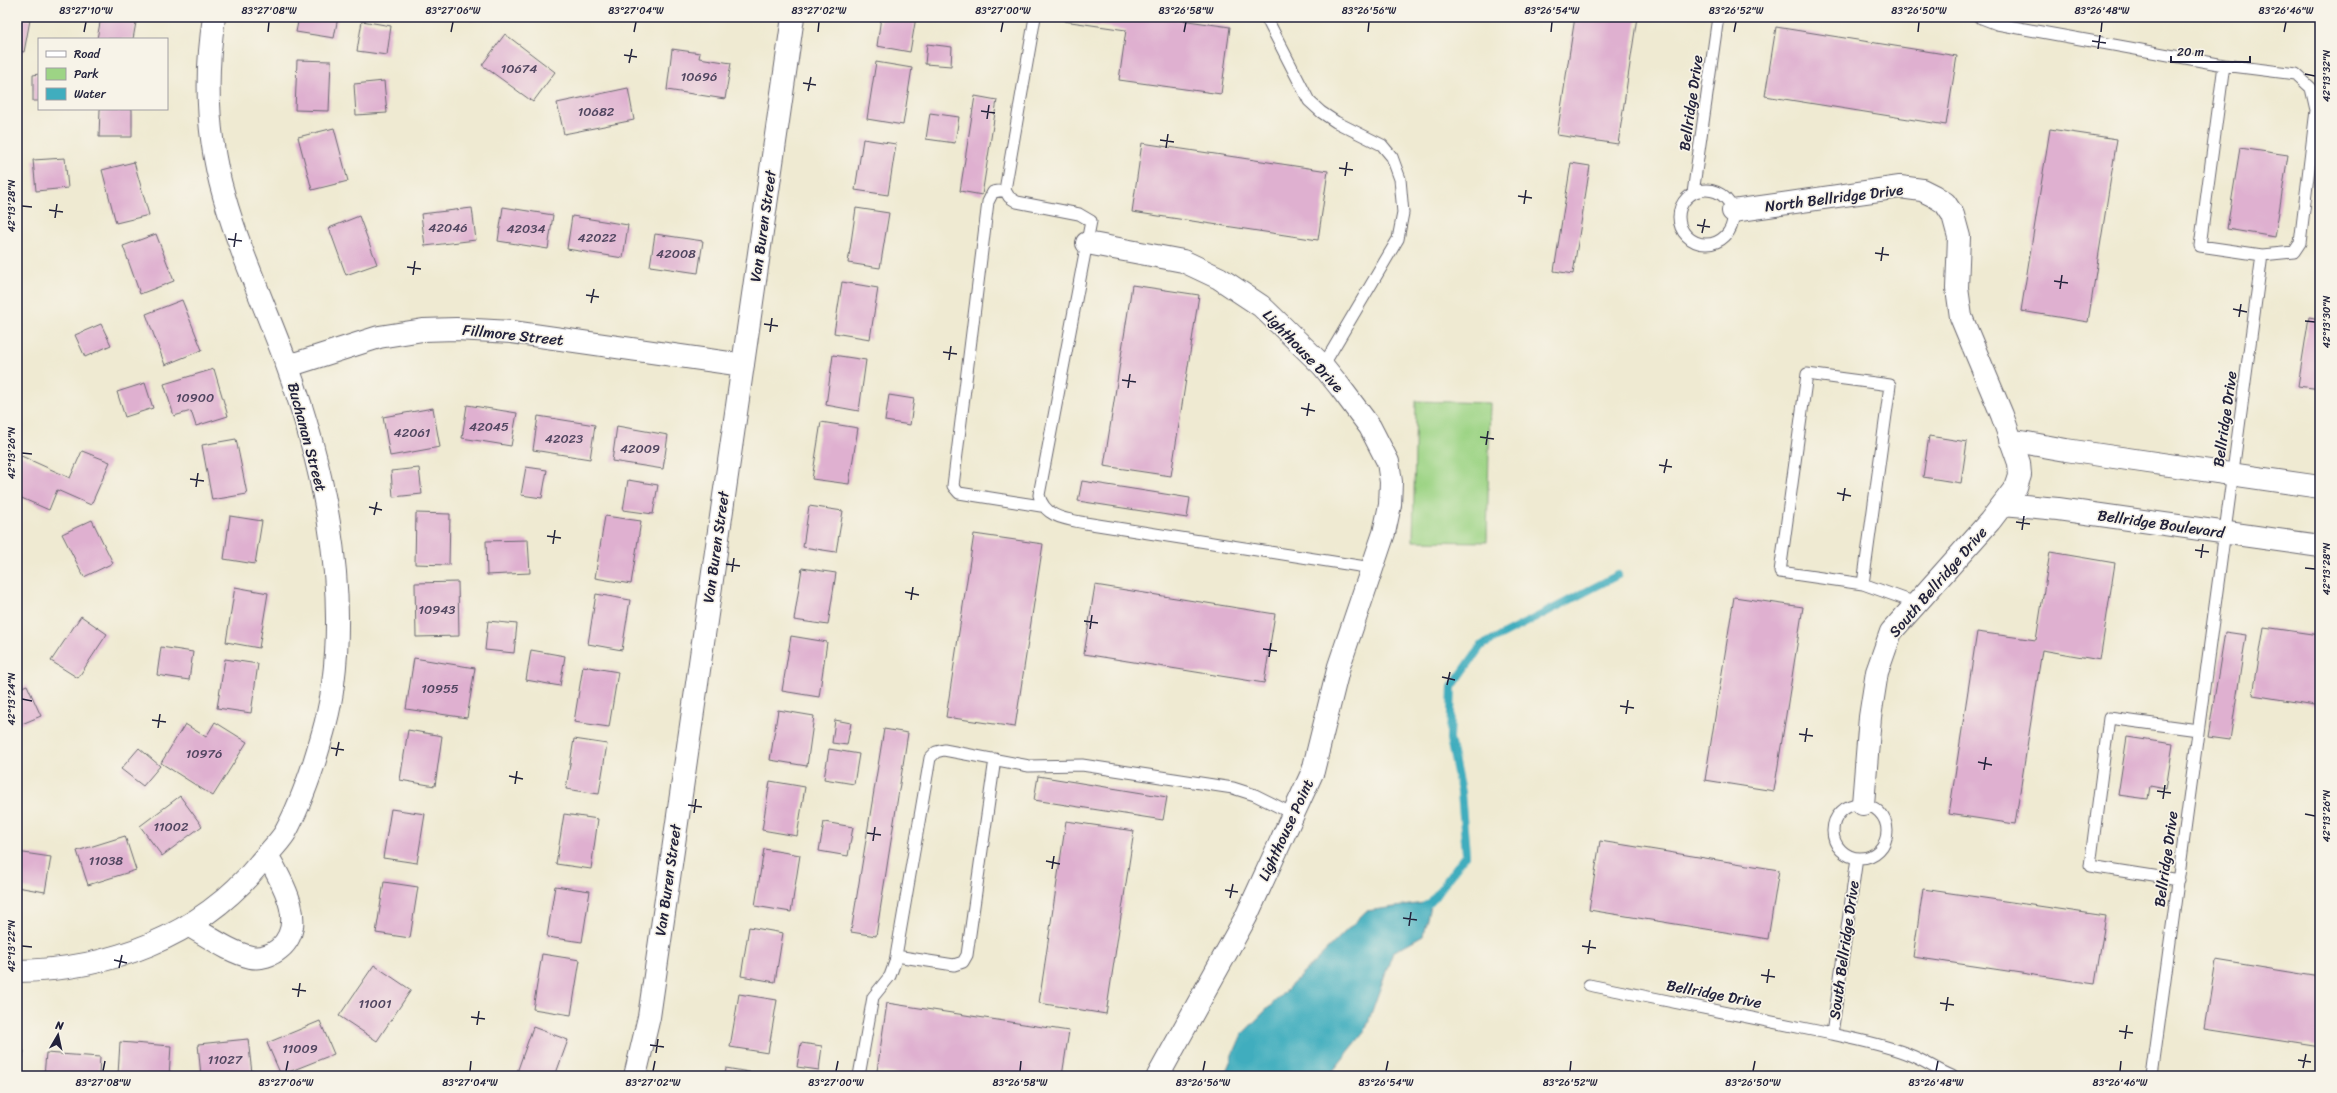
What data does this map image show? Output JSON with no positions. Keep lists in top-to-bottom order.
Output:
{
  "streets": {
    "street": [
      "North Bellridge Drive",
      "Van Buren Street",
      "Fillmore Street",
      "Lighthouse Drive",
      "Buchanan Street",
      "Bellridge Boulevard",
      "South Bellridge Drive",
      "Lighthouse Point"
    ],
    "lane": ["Bellridge Drive"]
  },
  "crossings": [
    ["Bellridge Drive", "North Bellridge Drive"],
    ["Bellridge Drive", "Bellridge Boulevard"],
    ["Bellridge Drive", "South Bellridge Drive"],
    ["North Bellridge Drive", "South Bellridge Drive"],
    ["Van Buren Street", "Fillmore Street"],
    ["Fillmore Street", "Buchanan Street"],
    ["Lighthouse Drive", "Lighthouse Point"],
    ["Bellridge Boulevard", "South Bellridge Drive"]
  ],
  "house_numbers": [
    "10674",
    "10696",
    "10682",
    "42046",
    "42034",
    "42022",
    "42008",
    "10900",
    "42045",
    "42061",
    "42023",
    "42009",
    "10943",
    "10955",
    "10976",
    "11002",
    "11038",
    "11001",
    "11009",
    "11027"
  ],
  "legend": ["Road", "Park", "Water"],
  "scale_bar": "20 m",
  "north": "top",
  "coordinates": [
    "83°27'10\"W",
    "83°27'08\"W",
    "83°27'06\"W",
    "83°27'04\"W",
    "83°27'02\"W",
    "83°27'00\"W",
    "83°26'58\"W",
    "83°26'56\"W",
    "83°26'54\"W",
    "83°26'52\"W",
    "83°26'50\"W",
    "83°26'48\"W",
    "83°26'46\"W",
    "42°13'32\"N",
    "42°13'28\"N",
    "42°13'30\"N",
    "42°13'26\"N",
    "42°13'24\"N",
    "42°13'22\"N"
  ]
}
